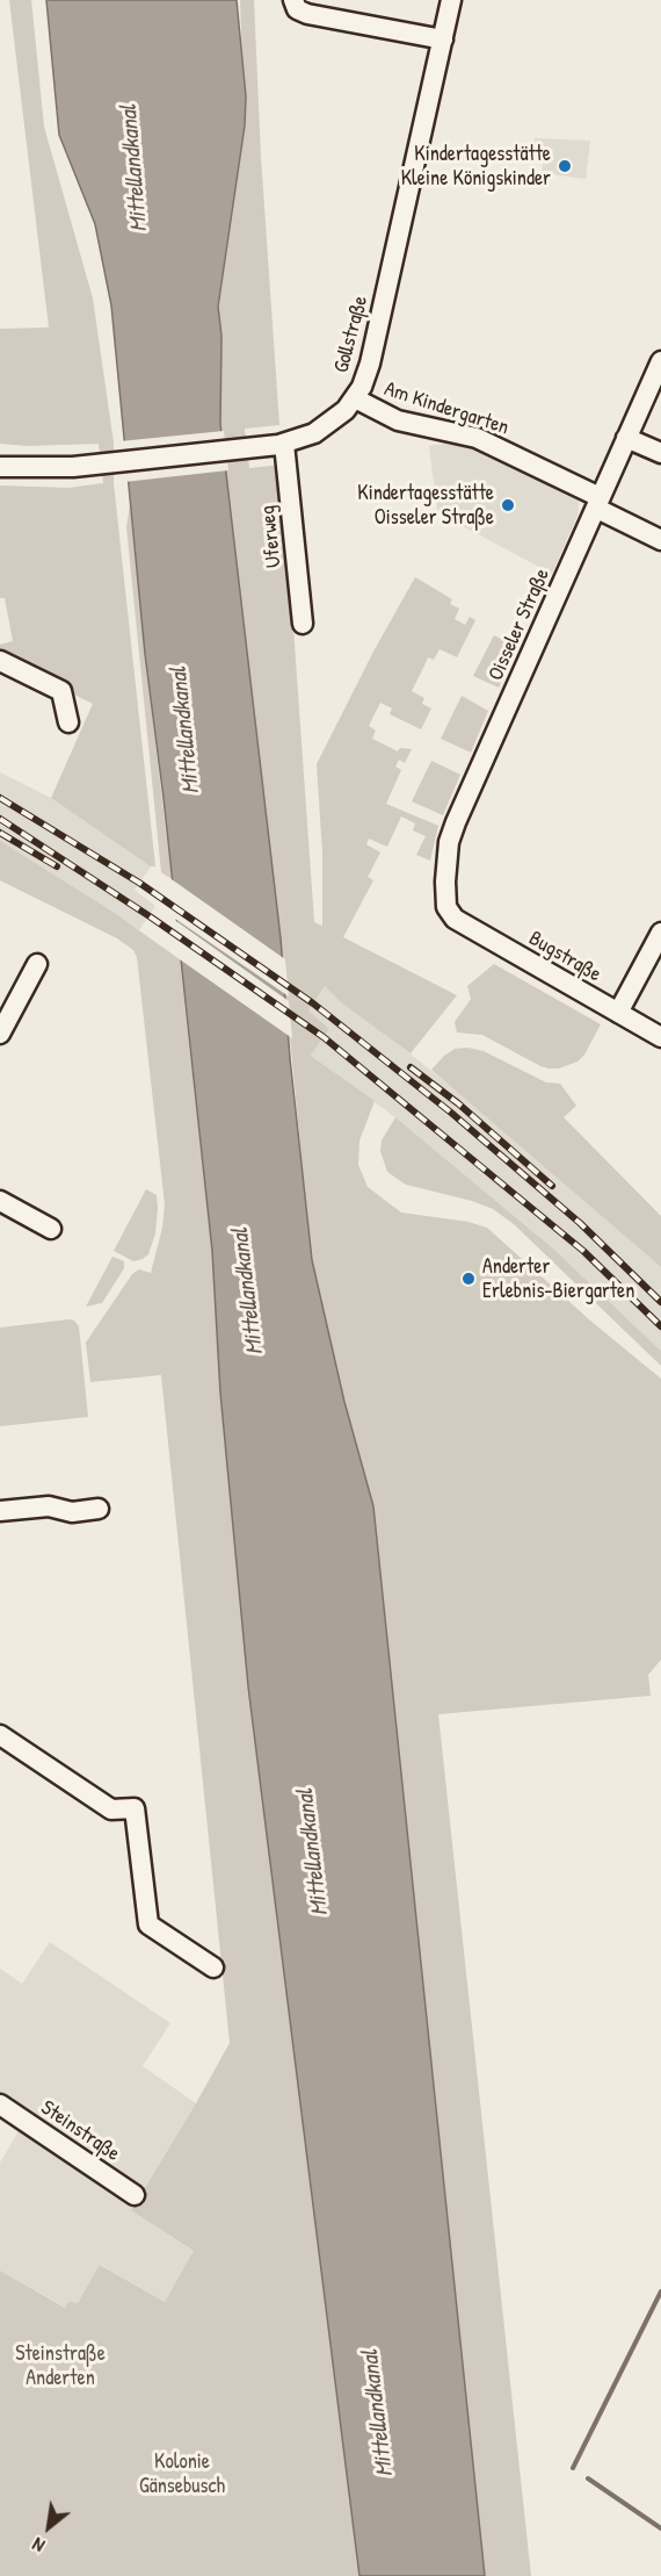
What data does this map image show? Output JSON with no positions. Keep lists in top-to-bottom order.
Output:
{
  "streets": {
    "street": [
      "Gollstraße",
      "Am Kindergarten",
      "Uferweg",
      "Oisseler Straße",
      "Bugstraße",
      "Steinstraße"
    ]
  },
  "crossings": [
    ["Gollstraße", "Am Kindergarten"],
    ["Gollstraße", "Uferweg"],
    ["Am Kindergarten", "Oisseler Straße"],
    ["Oisseler Straße", "Bugstraße"]
  ],
  "water": ["Mittellandkanal"],
  "parks": ["Steinstraße Anderten", "Kolonie Gänsebusch"],
  "places": ["Kindertagesstätte Kleine Königskinder", "Kindertagesstätte Oisseler Straße", "Anderter Erlebnis-Biergarten"],
  "north": "bottom left"
}
